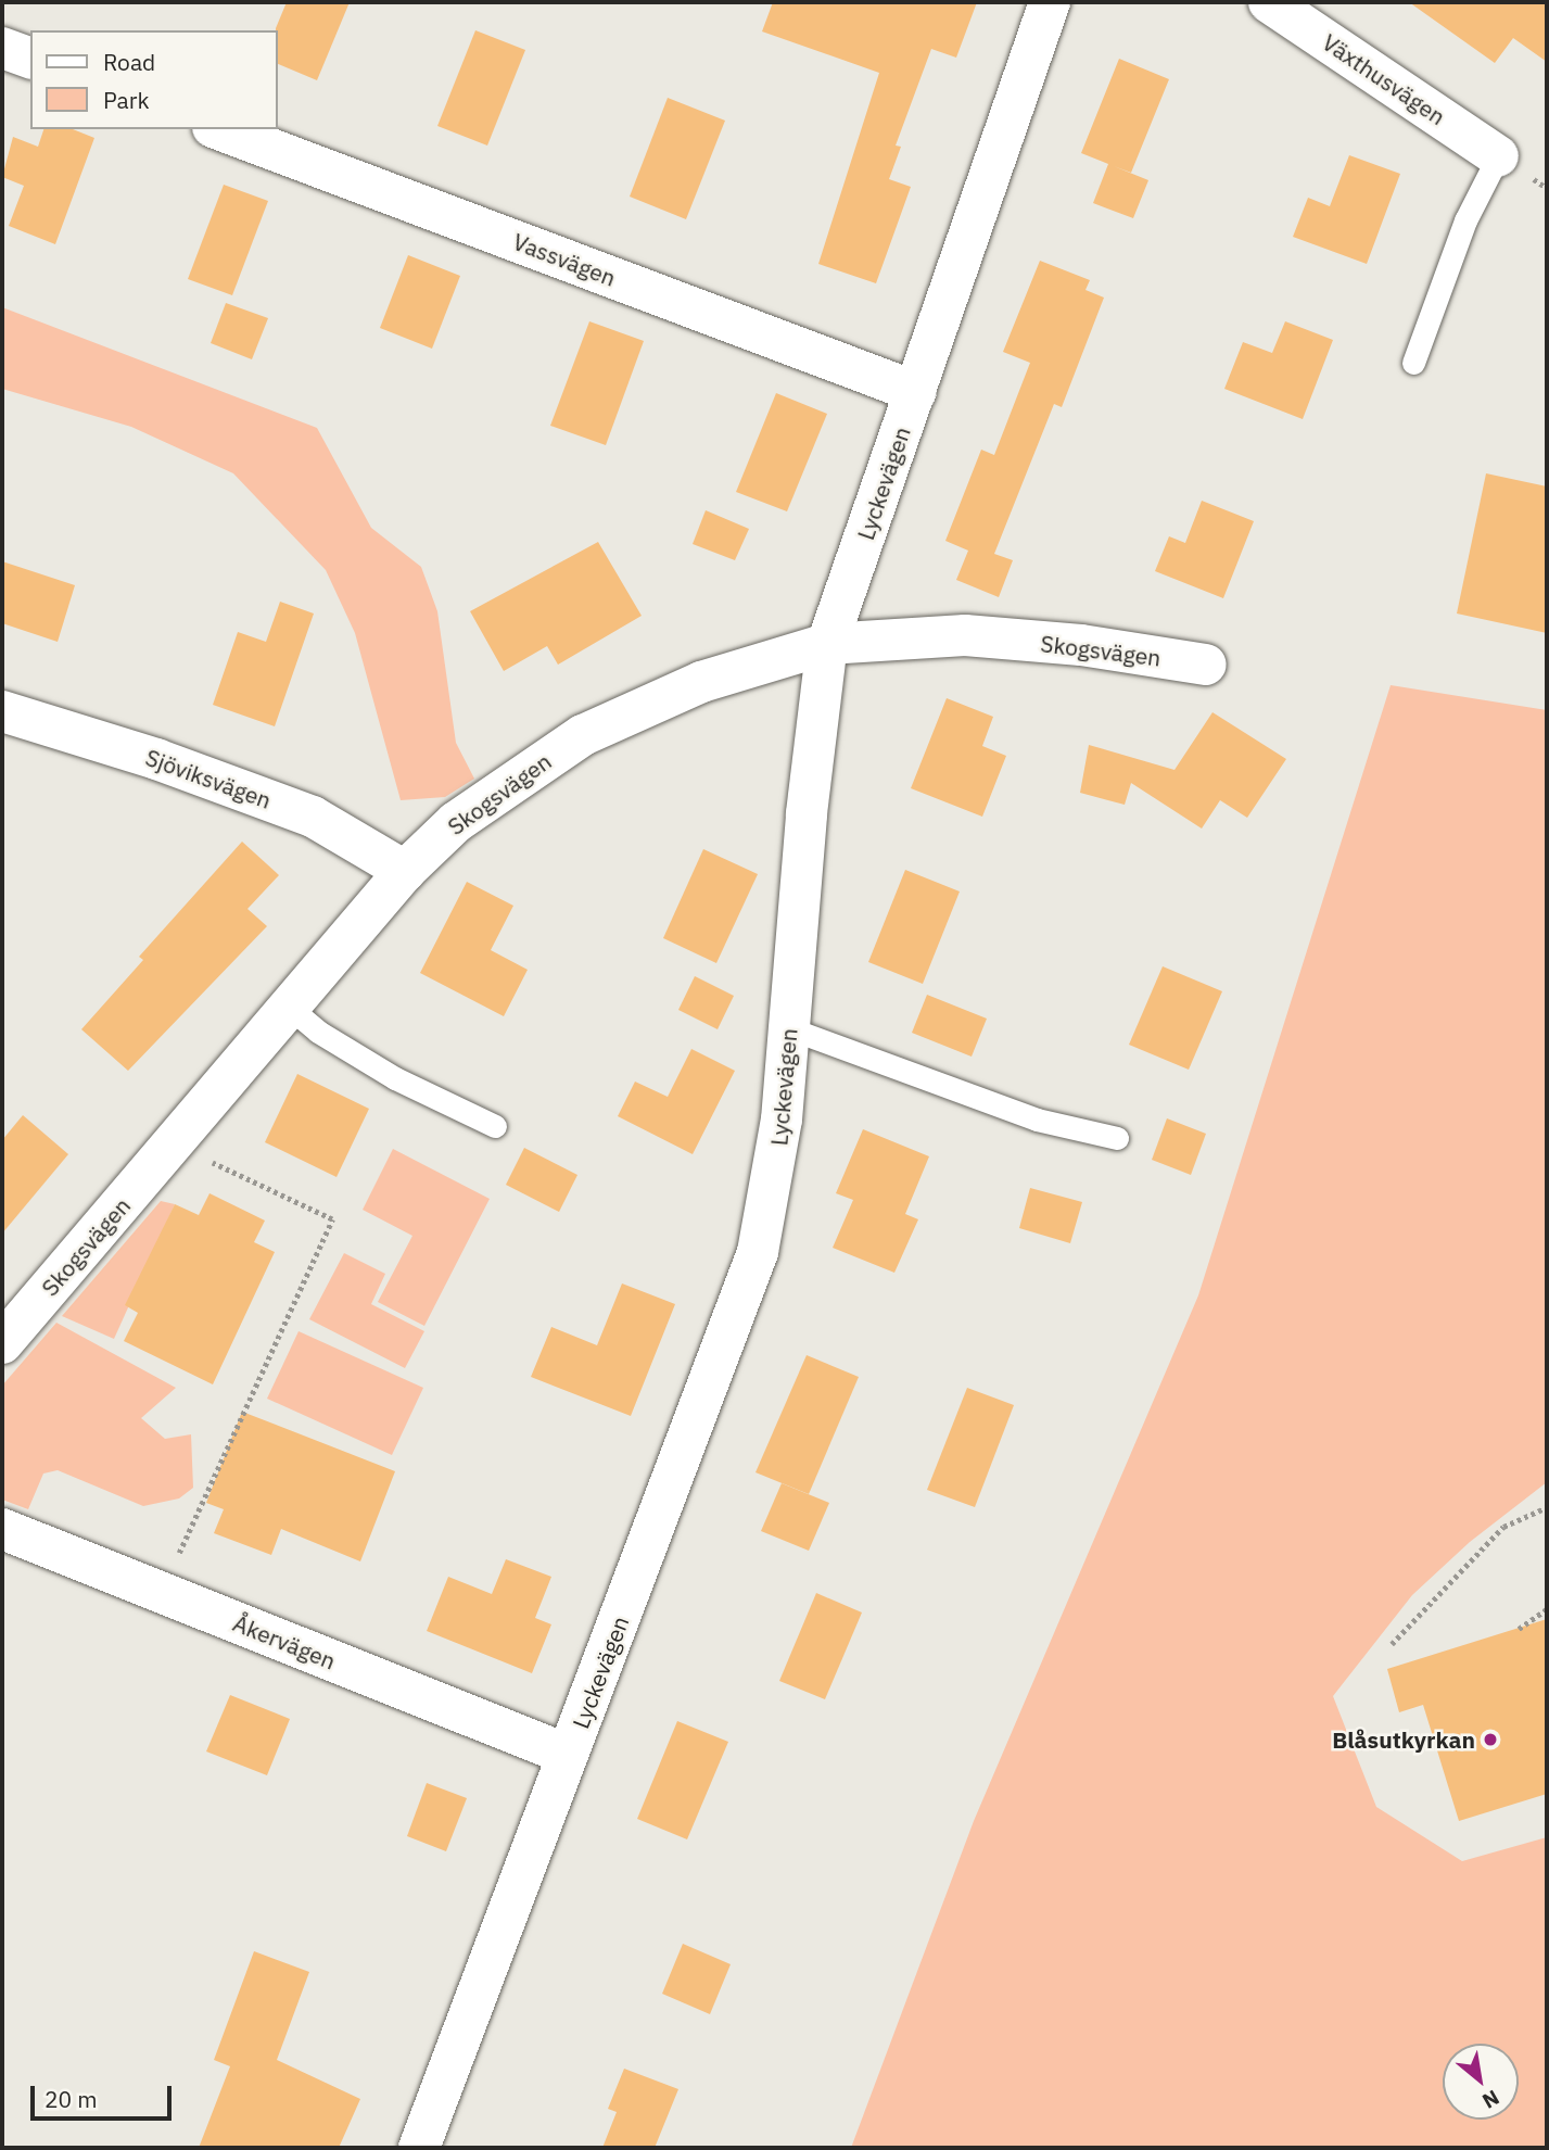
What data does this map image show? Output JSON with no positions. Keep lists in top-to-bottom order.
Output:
{
  "streets": {
    "street": [
      "Växthusvägen",
      "Vassvägen",
      "Lyckevägen",
      "Skogsvägen",
      "Sjöviksvägen",
      "Åkervägen"
    ]
  },
  "crossings": [
    ["Vassvägen", "Lyckevägen"],
    ["Lyckevägen", "Skogsvägen"],
    ["Lyckevägen", "Åkervägen"],
    ["Skogsvägen", "Sjöviksvägen"]
  ],
  "places": ["Blåsutkyrkan"],
  "legend": ["Road", "Park"],
  "scale_bar": "20 m",
  "north": "bottom right"
}
